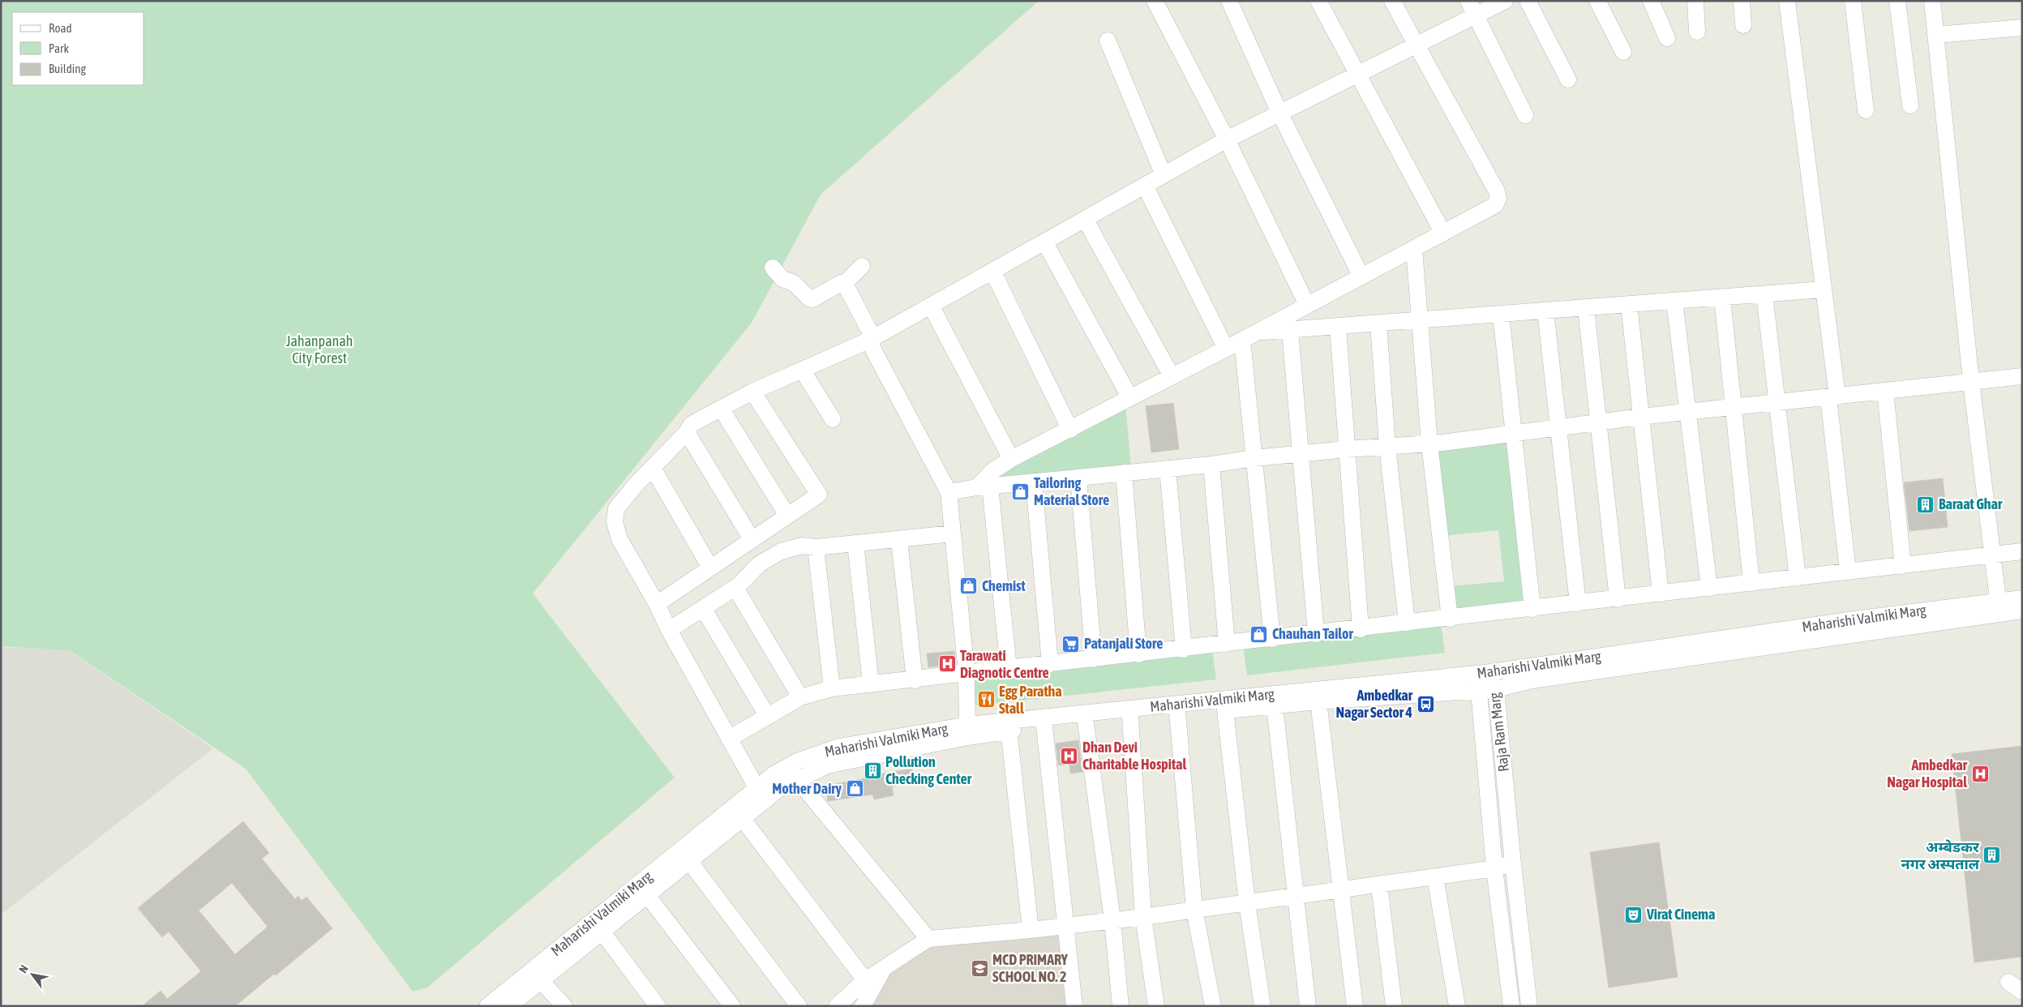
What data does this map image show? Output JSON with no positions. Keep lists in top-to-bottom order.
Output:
{
  "streets": {
    "street": ["Maharishi Valmiki Marg", "Raja Ram Marg"]
  },
  "crossings": [
    ["Maharishi Valmiki Marg", "Raja Ram Marg"]
  ],
  "parks": ["Jahanpanah City Forest"],
  "places": {
    "shop": [
      "Tailoring Material Store",
      "Chemist",
      "Chauhan Tailor",
      "Mother Dairy"
    ],
    "building": ["Baraat Ghar", "Pollution Checking Center", "अम्बेडकर नगर अस्पताल"],
    "supermarket": ["Patanjali Store"],
    "hospital": ["Tarawati Diagnotic Centre", "Dhan Devi Charitable Hospital", "Ambedkar Nagar Hospital"],
    "restaurant": ["Egg Paratha Stall"],
    "bus stop": ["Ambedkar Nagar Sector 4"],
    "theatre": ["Virat Cinema"],
    "school or university": ["MCD PRIMARY SCHOOL NO. 2"]
  },
  "legend": ["Road", "Park", "Building"],
  "north": "top left"
}
